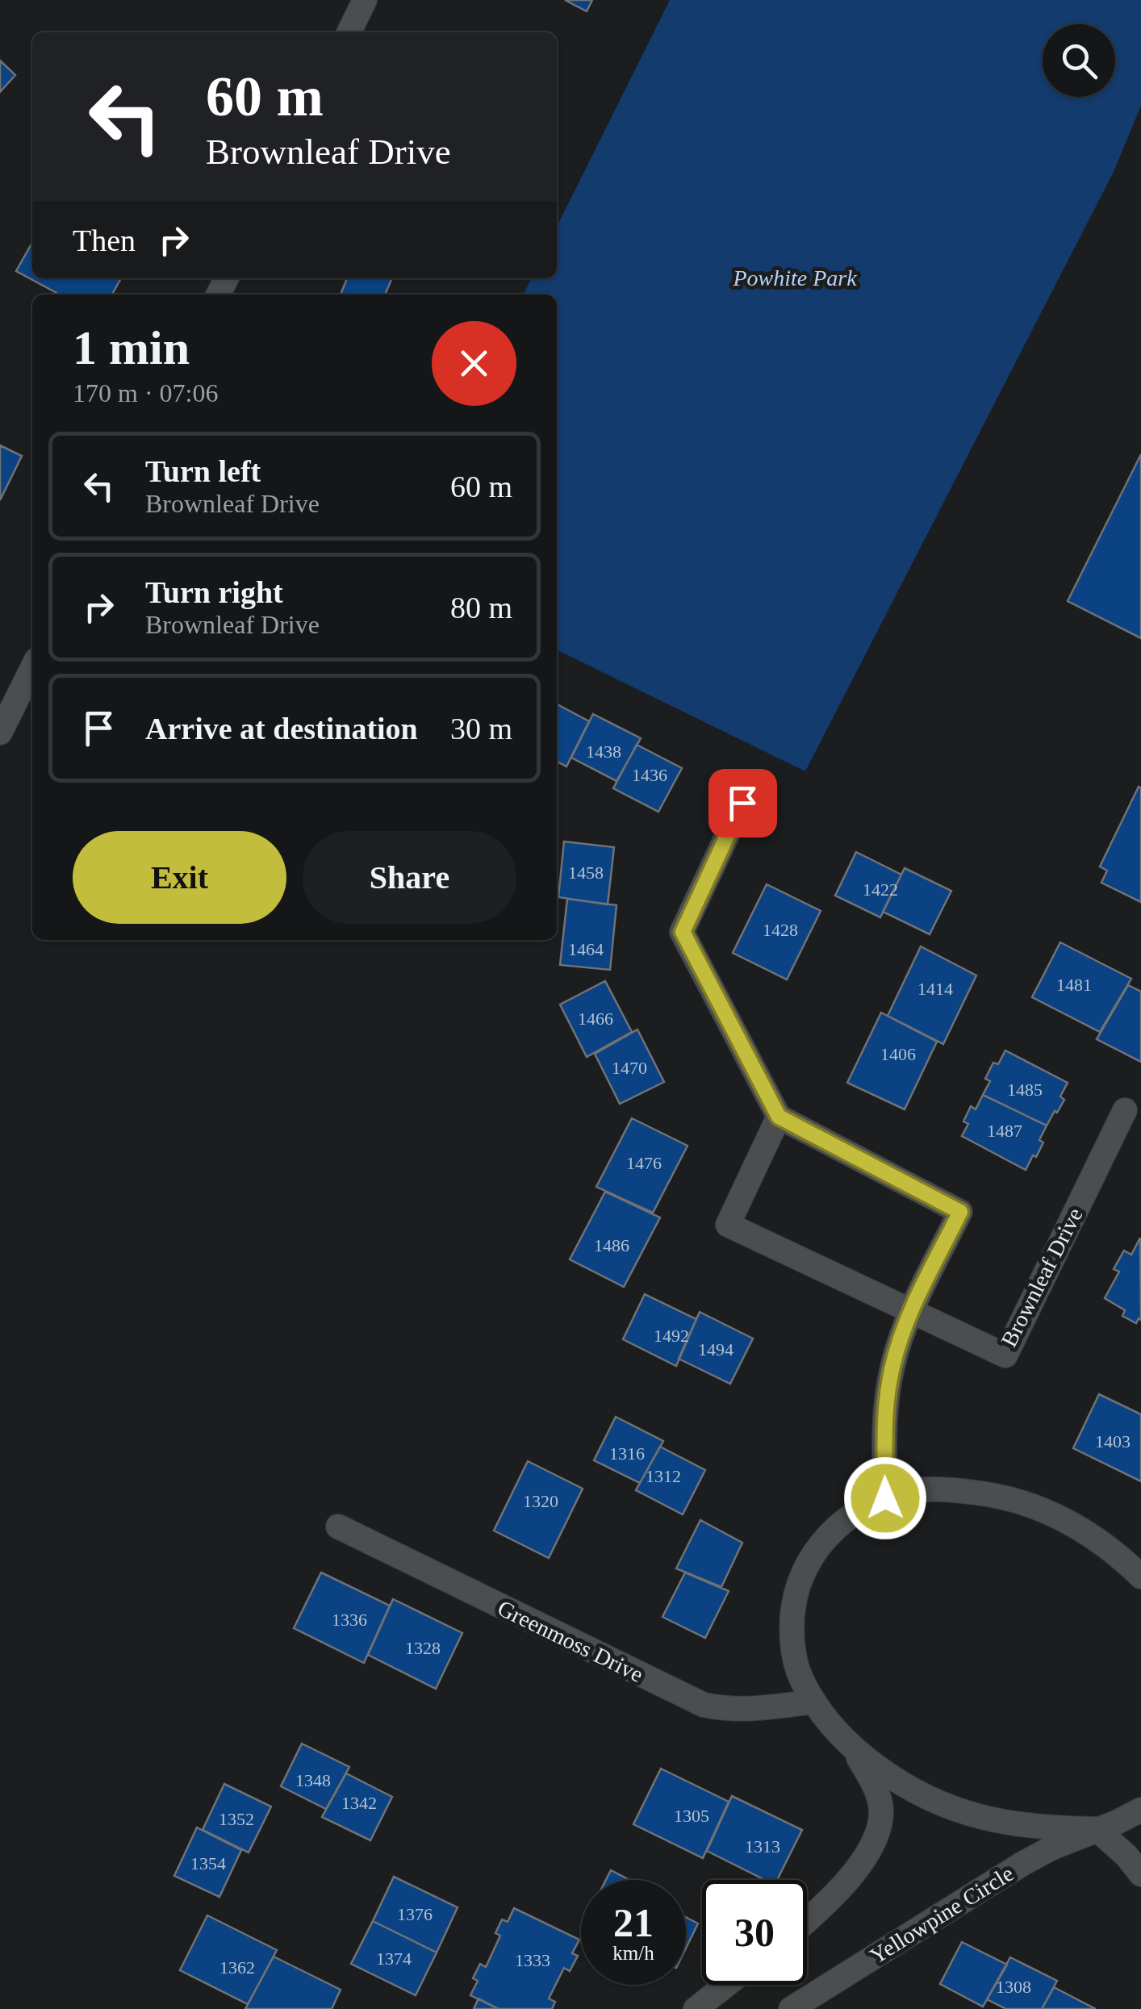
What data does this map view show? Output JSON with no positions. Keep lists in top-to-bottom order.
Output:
{
  "streets": {
    "street": ["Brownleaf Drive", "Greenmoss Drive", "Yellowpine Circle"]
  },
  "crossings": [
    ["Greenmoss Drive", "Yellowpine Circle"]
  ],
  "parks": ["Powhite Park"],
  "house_numbers": [
    "1438",
    "1436",
    "1458",
    "1422",
    "1428",
    "1464",
    "1481",
    "1414",
    "1466",
    "1406",
    "1470",
    "1485",
    "1487",
    "1476",
    "1486",
    "1492",
    "1494",
    "1403",
    "1316",
    "1312",
    "1320",
    "1336",
    "1328",
    "1348",
    "1342",
    "1305",
    "1352",
    "1313",
    "1354",
    "1376",
    "1374",
    "1333",
    "1362",
    "1308"
  ],
  "page": {
    "turn": ["60 m", "Brownleaf Drive"],
    "then": "Then",
    "heading": ["1 min", "170 m · 07:06"],
    "list": [
      {
        "name": "Turn left",
        "note": "Brownleaf Drive",
        "value": "60 m"
      },
      {
        "name": "Turn right",
        "note": "Brownleaf Drive",
        "value": "80 m"
      },
      {
        "name": "Arrive at destination",
        "value": "30 m"
      }
    ],
    "buttons": ["Exit", "Share"],
    "speed": "21 km/h",
    "limit": "30"
  }
}
